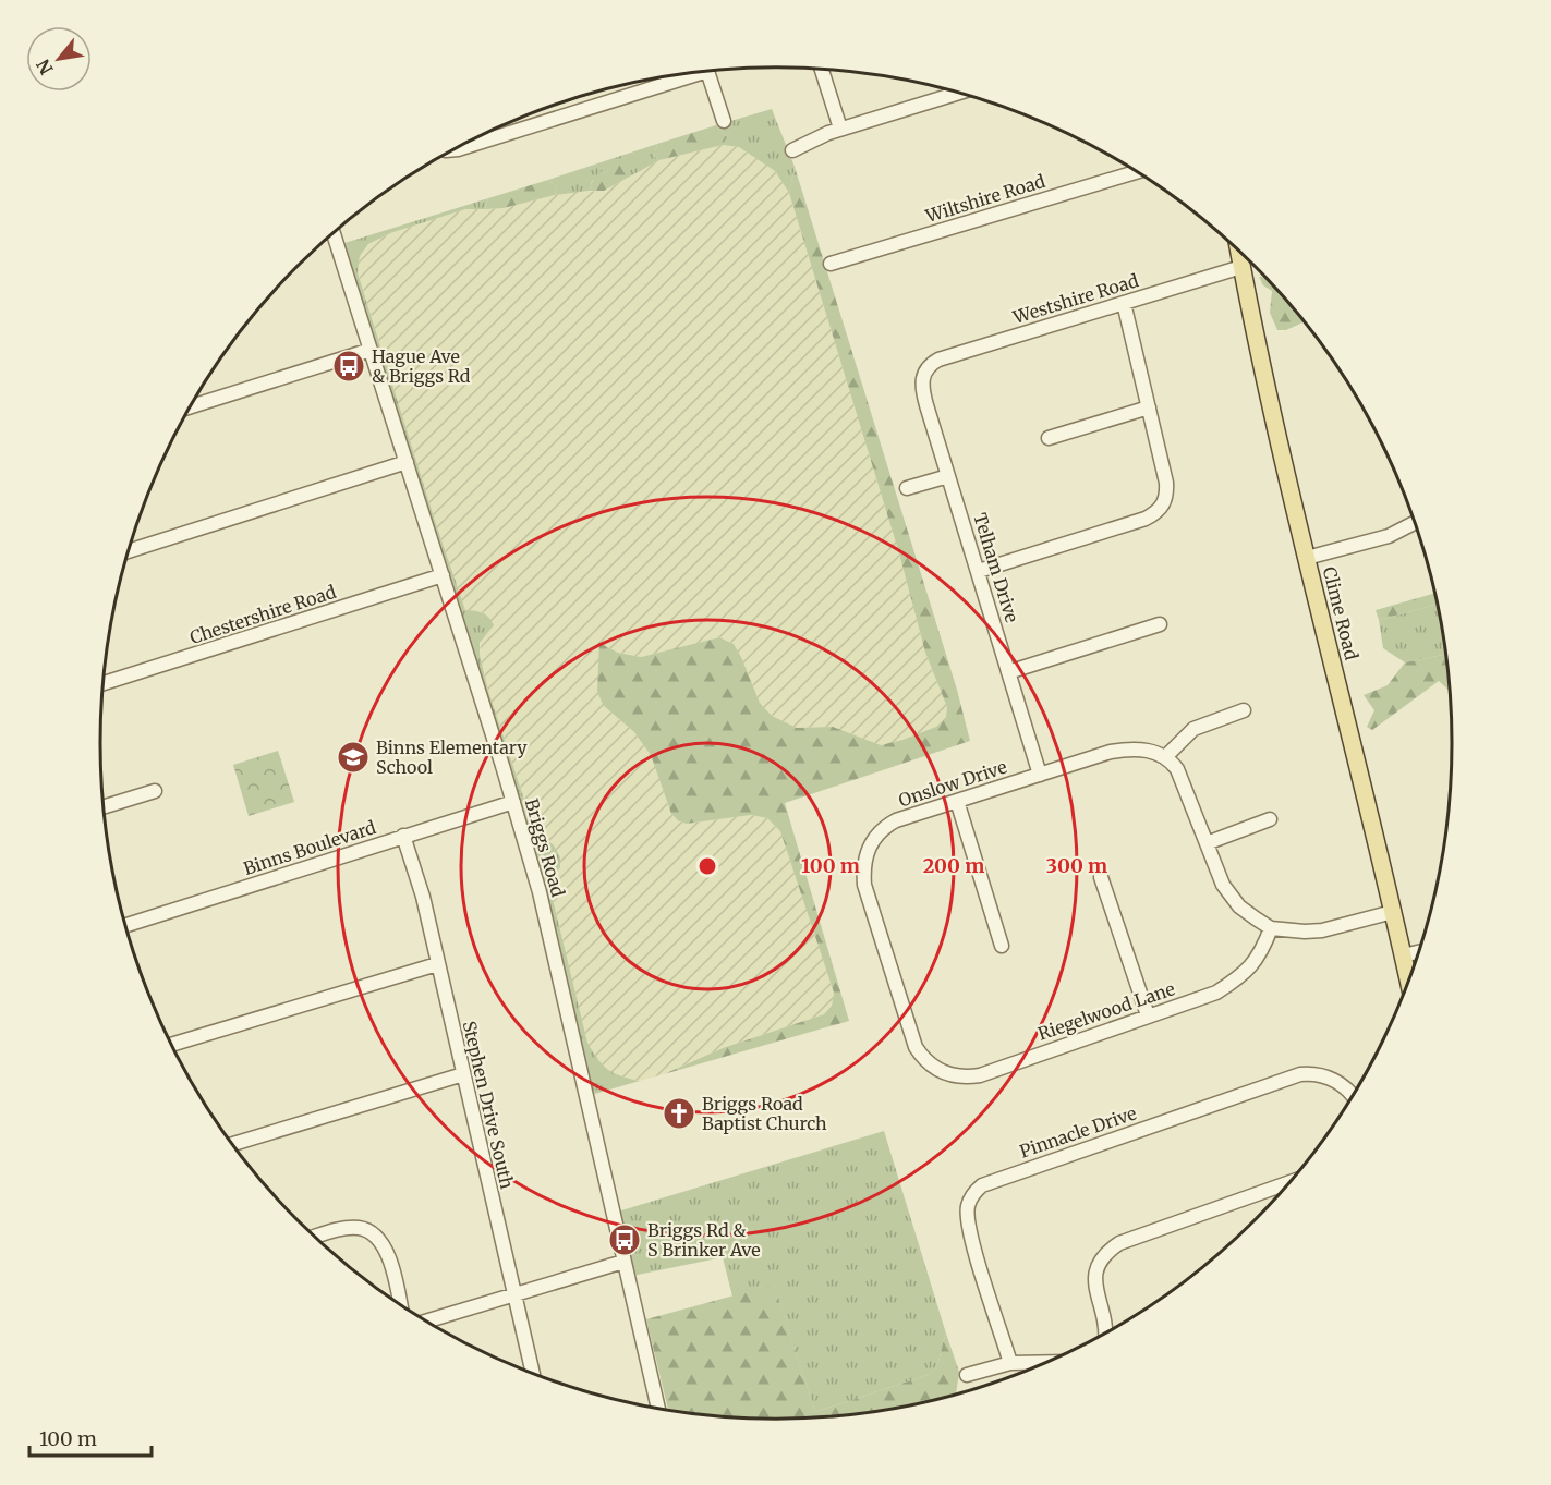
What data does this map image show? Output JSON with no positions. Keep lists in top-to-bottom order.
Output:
{
  "streets": {
    "main road": ["Clime Road"],
    "street": [
      "Wiltshire Road",
      "Westshire Road",
      "Telham Drive",
      "Chestershire Road",
      "Onslow Drive",
      "Binns Boulevard",
      "Briggs Road",
      "Riegelwood Lane",
      "Stephen Drive South",
      "Pinnacle Drive"
    ]
  },
  "crossings": [
    ["Westshire Road", "Telham Drive"],
    ["Westshire Road", "Clime Road"],
    ["Telham Drive", "Onslow Drive"],
    ["Chestershire Road", "Briggs Road"],
    ["Onslow Drive", "Riegelwood Lane"],
    ["Binns Boulevard", "Briggs Road"],
    ["Binns Boulevard", "Stephen Drive South"]
  ],
  "places": {
    "bus stop": ["Hague Ave & Briggs Rd", "Briggs Rd & S Brinker Ave"],
    "school or university": ["Binns Elementary School"],
    "church": ["Briggs Road Baptist Church"]
  },
  "scale_bar": "100 m",
  "north": "bottom left",
  "rings": ["100 m", "200 m", "300 m"]
}
